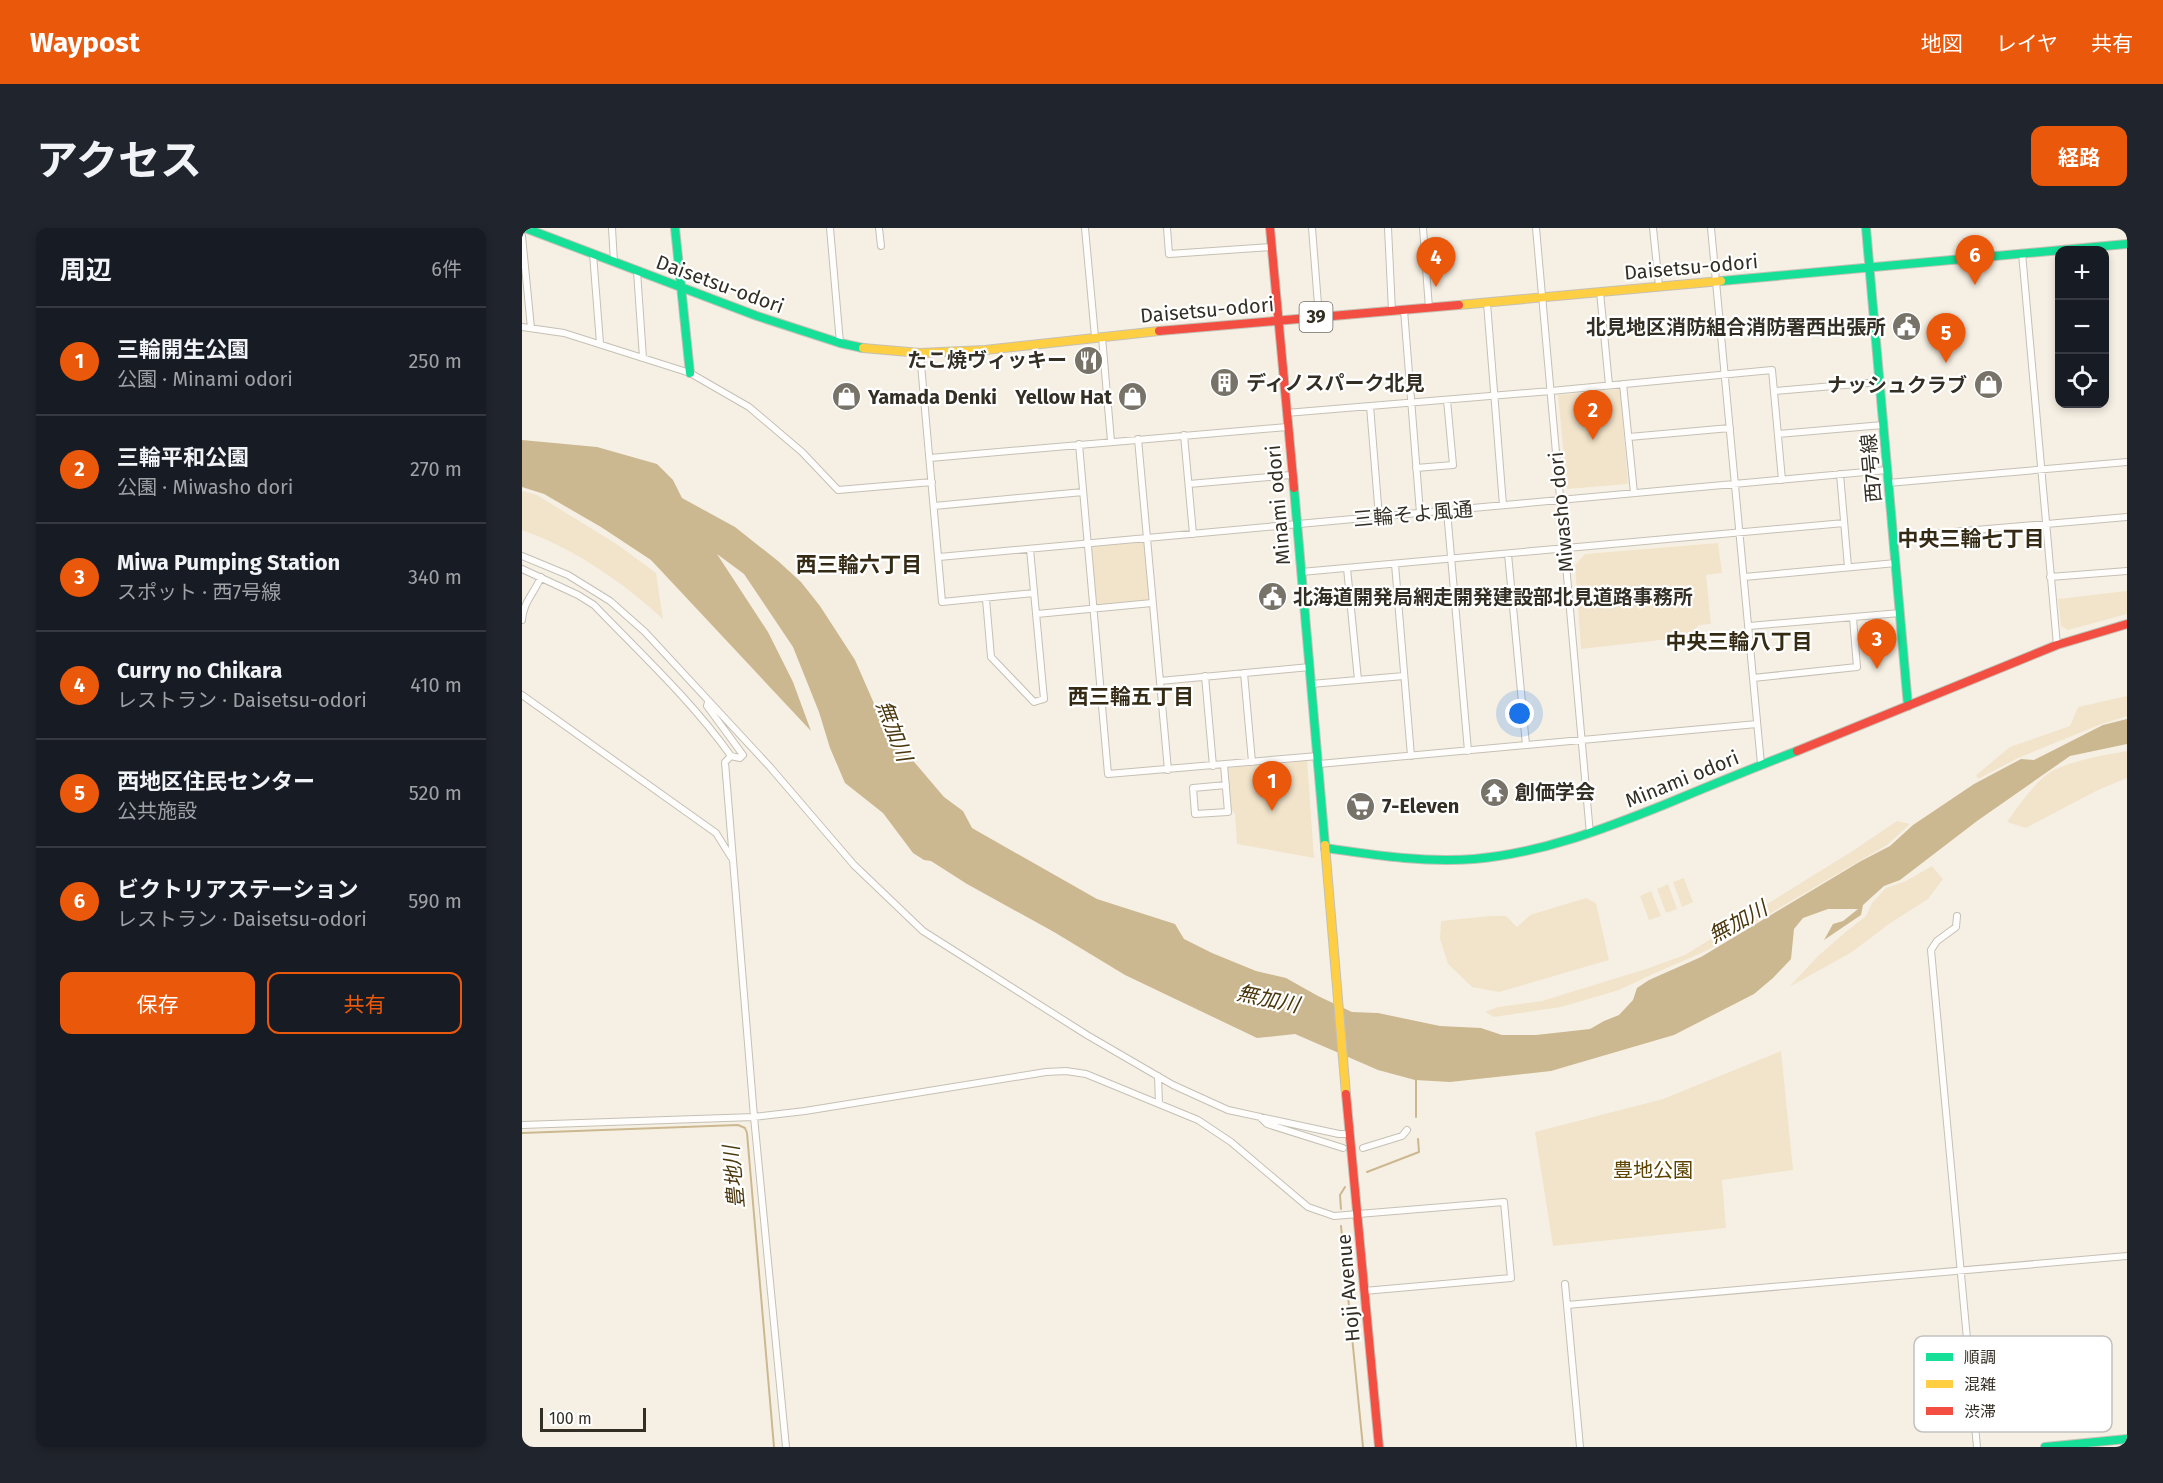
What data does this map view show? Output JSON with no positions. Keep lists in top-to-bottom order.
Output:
{
  "streets": {
    "main road": [
      "Daisetsu-odori",
      "39",
      "西7号線",
      "Minami odori",
      "Hoji Avenue"
    ],
    "street": ["Miwasho dori", "三輪そよ風通"]
  },
  "crossings": [
    ["Daisetsu-odori", "西7号線"],
    ["Daisetsu-odori", "Minami odori"],
    ["Daisetsu-odori", "Miwasho dori"],
    ["西7号線", "Minami odori"],
    ["西7号線", "三輪そよ風通"],
    ["Minami odori", "Miwasho dori"],
    ["Minami odori", "三輪そよ風通"],
    ["Minami odori", "Hoji Avenue"],
    ["Miwasho dori", "三輪そよ風通"]
  ],
  "districts": [
    "中央三輪七丁目",
    "西三輪六丁目",
    "中央三輪八丁目",
    "西三輪五丁目"
  ],
  "water": ["無加川", "豊地川"],
  "parks": ["豊地公園"],
  "places": {
    "public building": ["北見地区消防組合消防署西出張所", "北海道開発局網走開発建設部北見道路事務所"],
    "restaurant": ["たこ焼ヴィッキー"],
    "building": ["ディノスパーク北見"],
    "shop": ["ナッシュクラブ", "Yamada Denki", "Yellow Hat"],
    "temple": ["創価学会"],
    "supermarket": ["7-Eleven"]
  },
  "legend": ["順調", "混雑", "渋滞"],
  "scale_bar": "100 m",
  "page": {
    "header": "Waypost",
    "nav": ["地図", "レイヤ", "共有"],
    "title": "アクセス",
    "buttons": [
      "経路",
      ["保存", "共有"]
    ],
    "heading": ["周辺", "6件"],
    "pins": [
      "6",
      "4",
      "5",
      "2",
      "3",
      "1"
    ],
    "map_buttons": ["+", "−"],
    "list": [
      {
        "mark": "1",
        "name": "三輪開生公園",
        "note": "公園 · Minami odori",
        "value": "250 m"
      },
      {
        "mark": "2",
        "name": "三輪平和公園",
        "note": "公園 · Miwasho dori",
        "value": "270 m"
      },
      {
        "mark": "3",
        "name": "Miwa Pumping Station",
        "note": "スポット · 西7号線",
        "value": "340 m"
      },
      {
        "mark": "4",
        "name": "Curry no Chikara",
        "note": "レストラン · Daisetsu-odori",
        "value": "410 m"
      },
      {
        "mark": "5",
        "name": "西地区住民センター",
        "note": "公共施設",
        "value": "520 m"
      },
      {
        "mark": "6",
        "name": "ビクトリアステーション",
        "note": "レストラン · Daisetsu-odori",
        "value": "590 m"
      }
    ],
    "scale": "100 m"
  }
}
